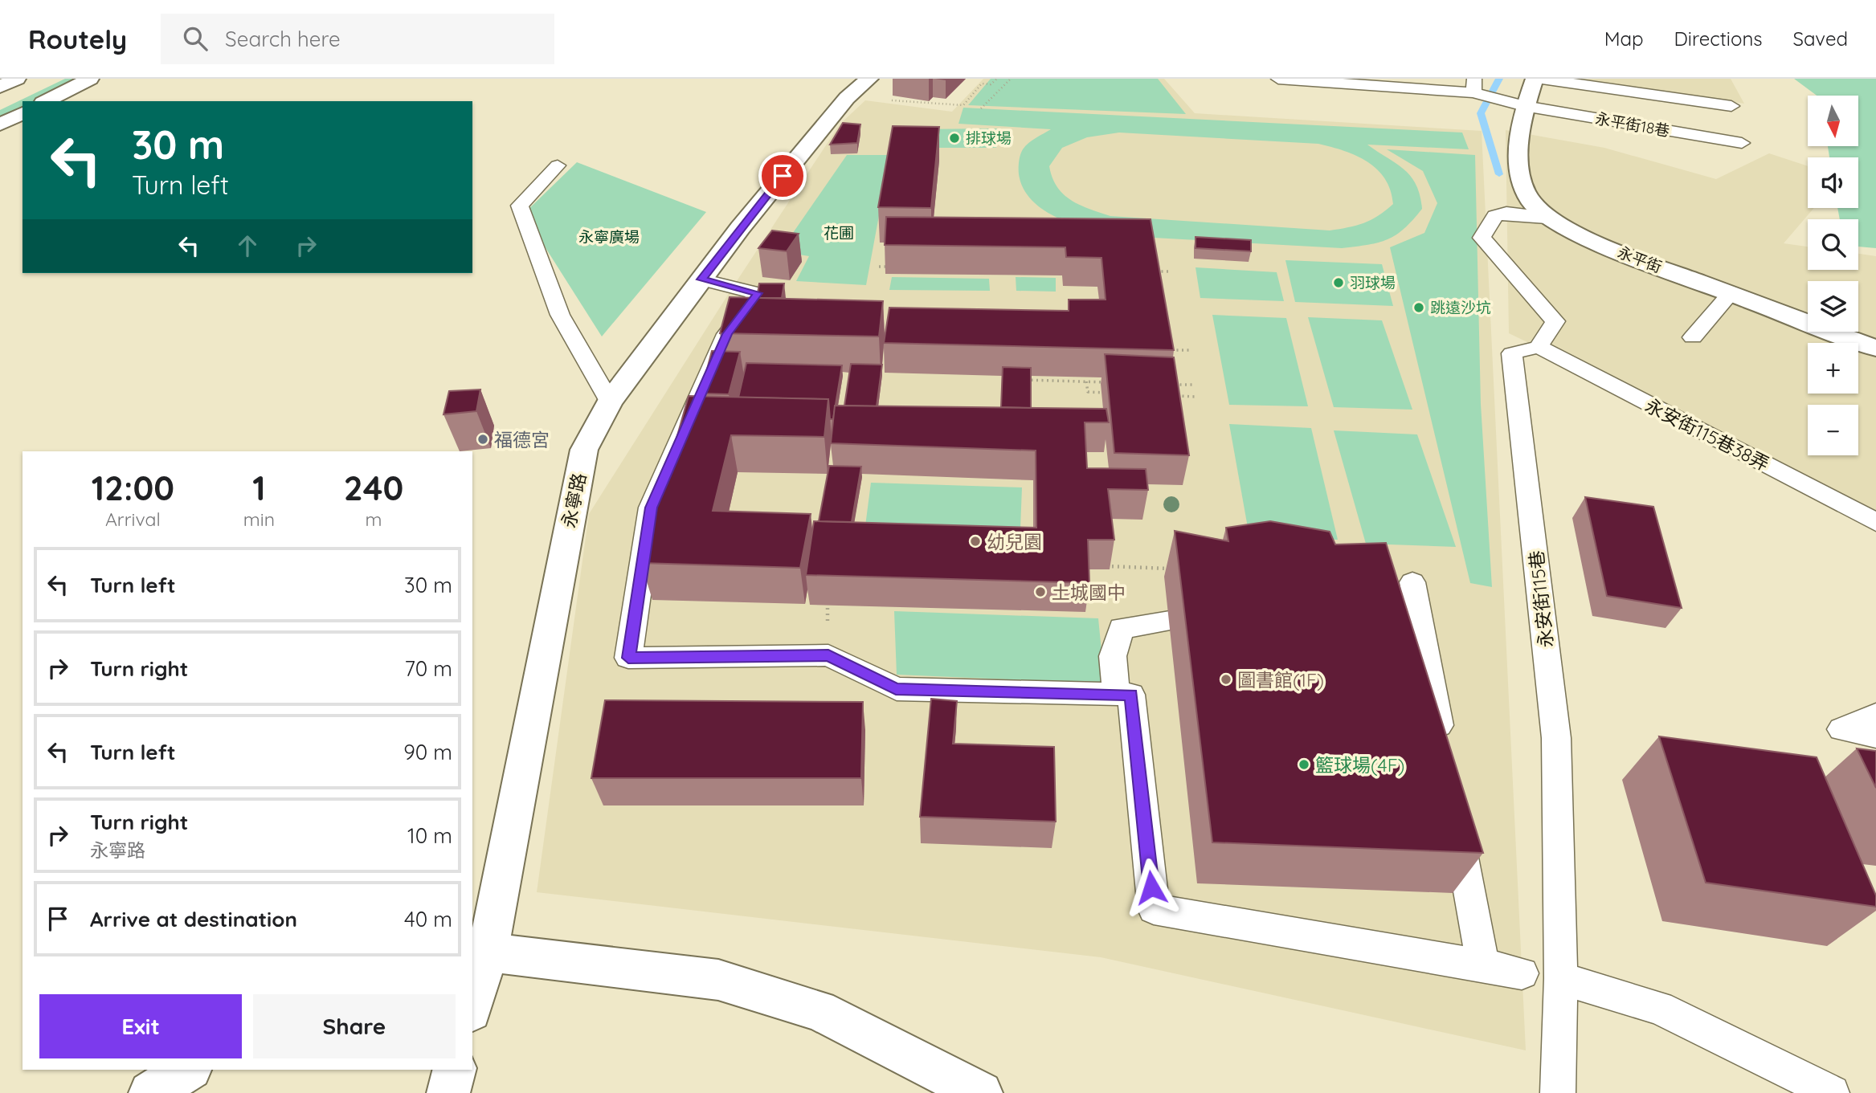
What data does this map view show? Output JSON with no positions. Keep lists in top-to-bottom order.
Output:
{
  "streets": {
    "main road": ["永平街", "永寧路"],
    "lane": ["永平街18巷", "永安街115巷38弄", "永安街115巷"]
  },
  "crossings": [
    ["永平街18巷", "永平街"],
    ["永安街115巷38弄", "永安街115巷"]
  ],
  "parks": ["花圃", "永寧廣場"],
  "places": [
    "排球場",
    "羽球場",
    "跳遠沙坑",
    "福德宮",
    "幼兒園",
    "土城國中",
    "圖書館(1F)",
    "籃球場(4F)"
  ],
  "north": "bottom",
  "page": {
    "header": "Routely",
    "search": "Search here",
    "nav": ["Map", "Directions", "Saved"],
    "map_buttons": ["+", "−"],
    "turn": ["30 m", "Turn left"],
    "eta": [
      "12:00",
      "Arrival",
      "1",
      "min",
      "240",
      "m"
    ],
    "list": [
      {
        "name": "Turn left",
        "value": "30 m"
      },
      {
        "name": "Turn right",
        "value": "70 m"
      },
      {
        "name": "Turn left",
        "value": "90 m"
      },
      {
        "name": "Turn right",
        "note": "永寧路",
        "value": "10 m"
      },
      {
        "name": "Arrive at destination",
        "value": "40 m"
      }
    ],
    "buttons": ["Exit", "Share"]
  }
}
